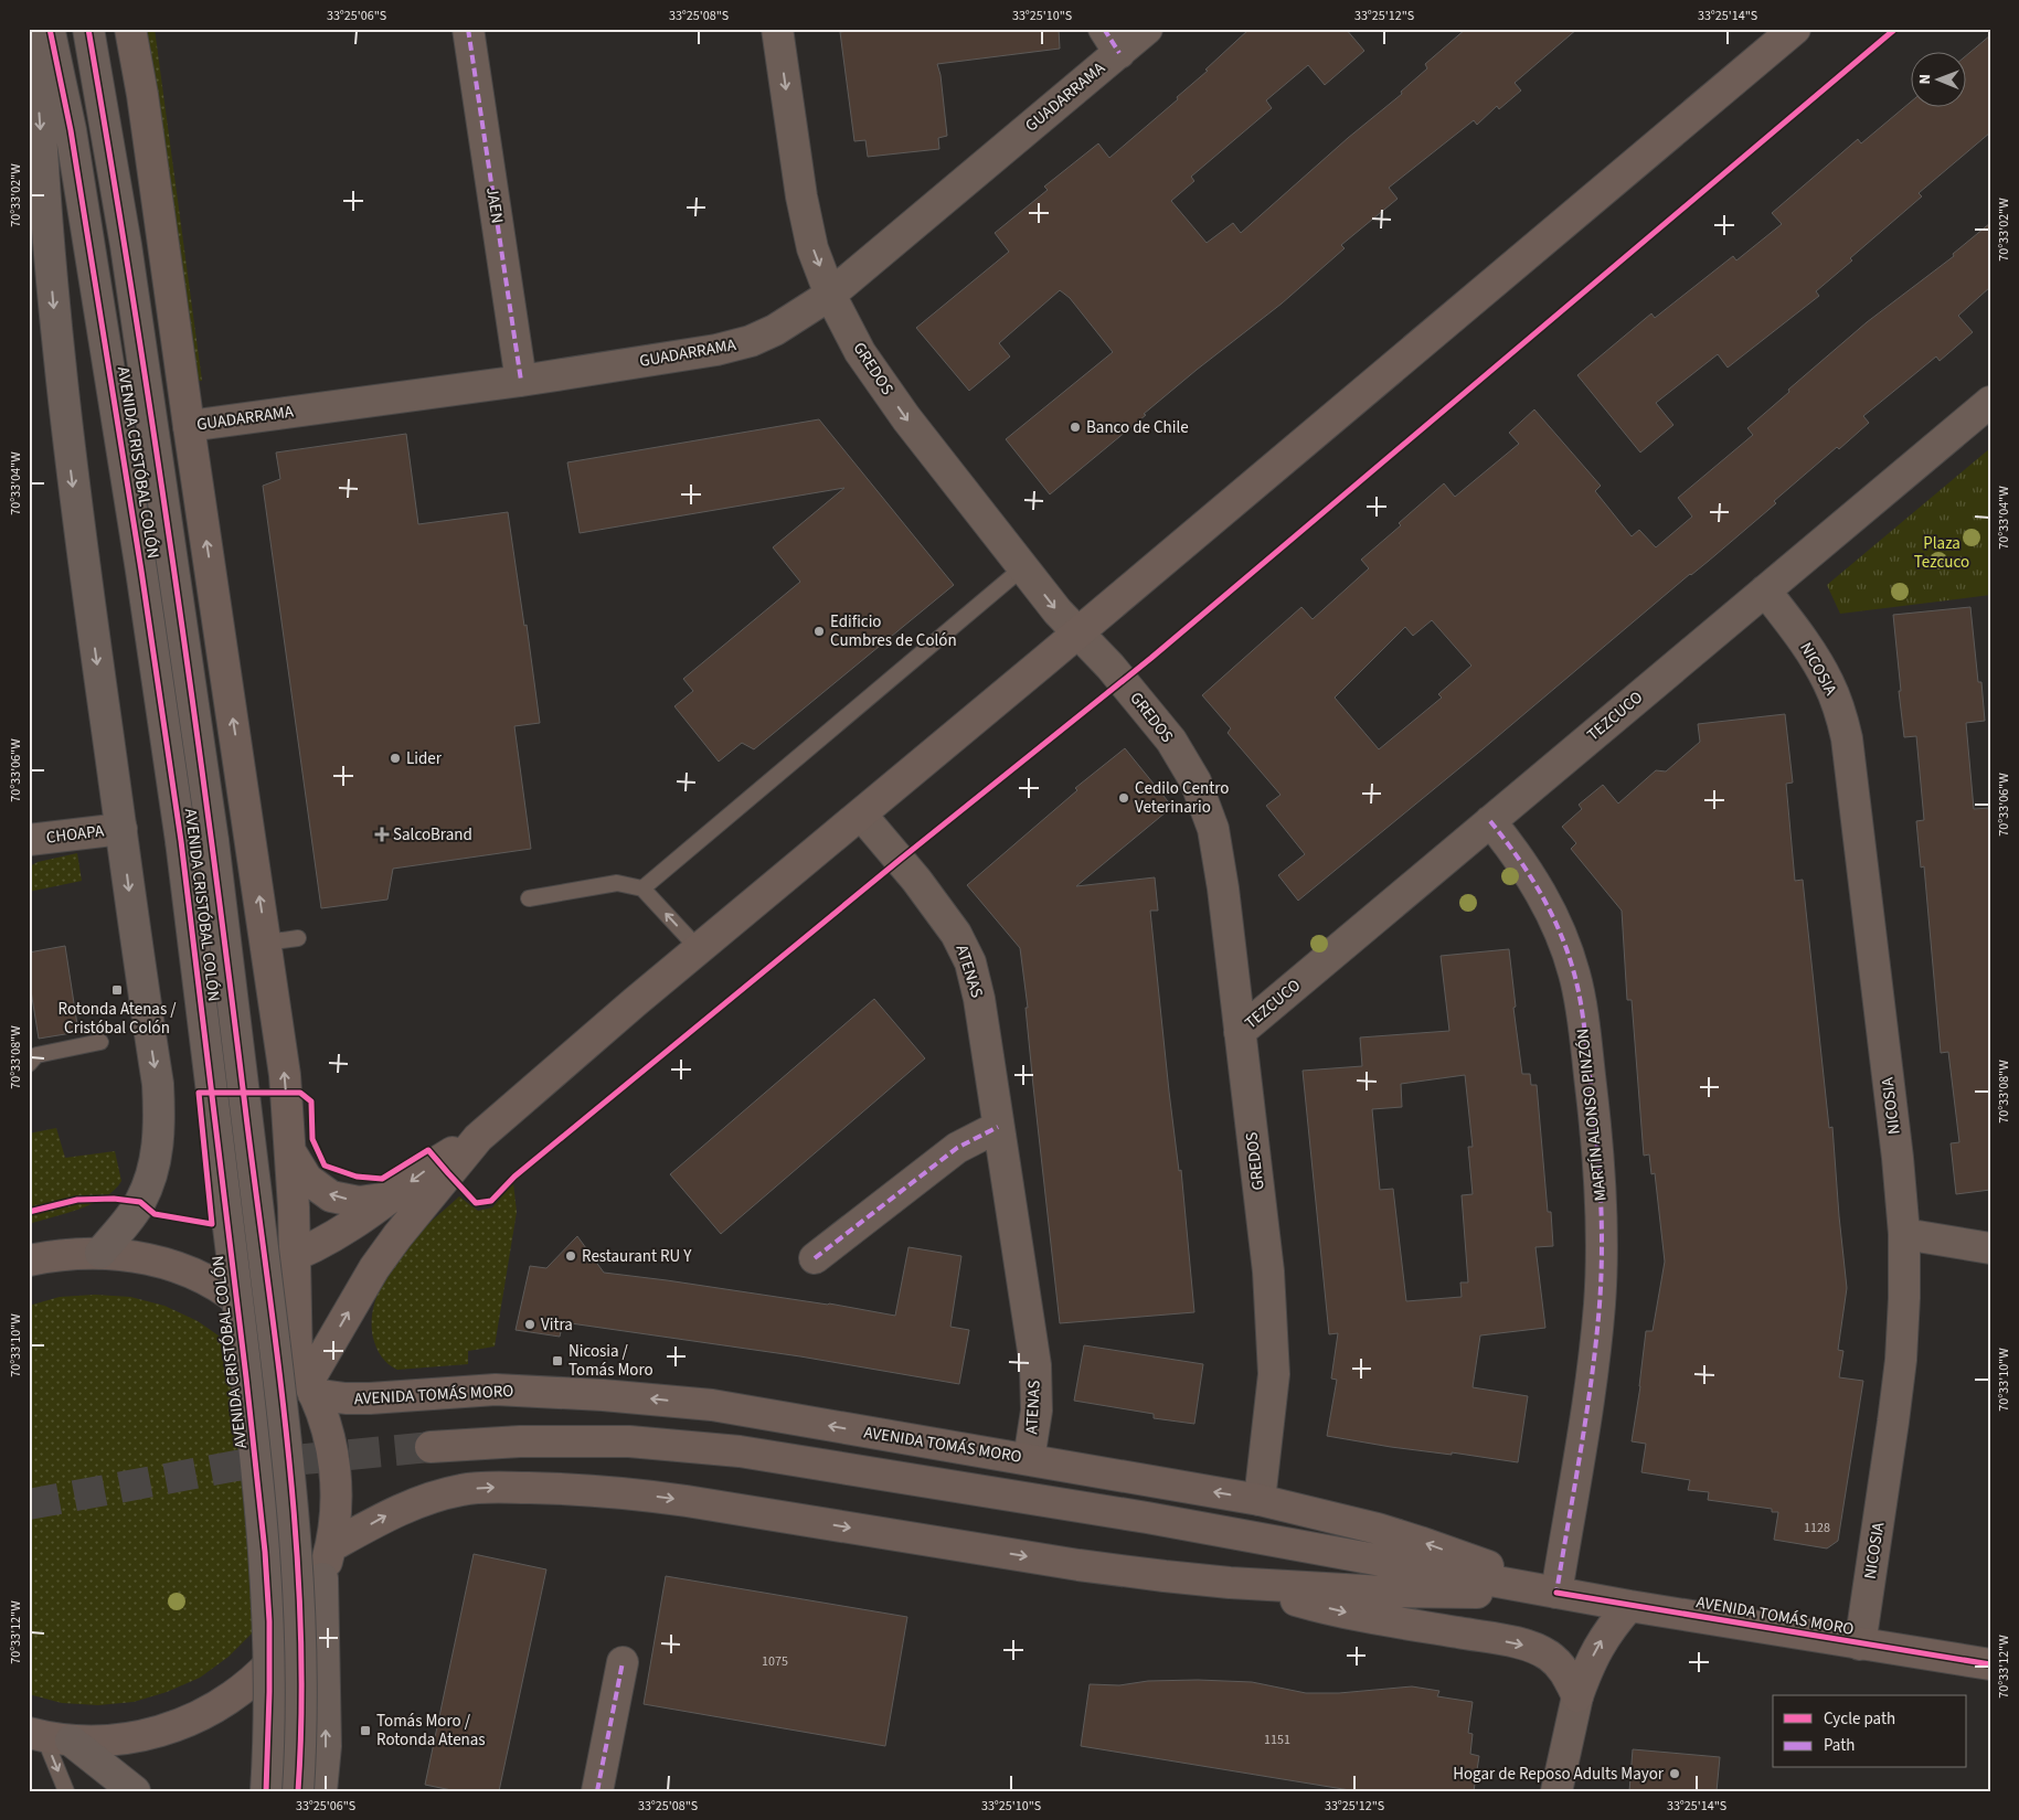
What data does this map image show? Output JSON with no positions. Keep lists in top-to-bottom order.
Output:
{
  "streets": {
    "main road": ["AVENIDA CRISTÓBAL COLÓN", "AVENIDA TOMÁS MORO"],
    "street": [
      "GUADARRAMA",
      "JAEN",
      "GREDOS",
      "NICOSIA",
      "TEZCUCO",
      "CHOAPA",
      "ATENAS",
      "MARTÍN ALONSO PINZÓN"
    ]
  },
  "crossings": [
    ["GUADARRAMA", "JAEN"],
    ["GUADARRAMA", "GREDOS"],
    ["GREDOS", "TEZCUCO"],
    ["GREDOS", "AVENIDA TOMÁS MORO"],
    ["NICOSIA", "TEZCUCO"],
    ["NICOSIA", "AVENIDA TOMÁS MORO"],
    ["TEZCUCO", "MARTÍN ALONSO PINZÓN"],
    ["ATENAS", "AVENIDA TOMÁS MORO"],
    ["MARTÍN ALONSO PINZÓN", "AVENIDA TOMÁS MORO"]
  ],
  "one_way": ["GREDOS"],
  "parks": ["Plaza Tezcuco"],
  "places": {
    "other": [
      "Banco de Chile",
      "Edificio Cumbres de Colón",
      "Lider",
      "Cedilo Centro Veterinario",
      "Restaurant RU Y",
      "Vitra",
      "Hogar de Reposo Adults Mayor"
    ],
    "health": ["SalcoBrand"],
    "transit": ["Rotonda Atenas / Cristóbal Colón", "Nicosia / Tomás Moro", "Tomás Moro / Rotonda Atenas"]
  },
  "house_numbers": ["1128", "1075", "1151"],
  "legend": ["Cycle path", "Path"],
  "north": "left",
  "coordinates": [
    "33°25'06\"S",
    "33°25'08\"S",
    "33°25'10\"S",
    "33°25'12\"S",
    "33°25'14\"S",
    "70°33'02\"W",
    "70°33'04\"W",
    "70°33'06\"W",
    "70°33'08\"W",
    "70°33'10\"W",
    "70°33'12\"W"
  ]
}
